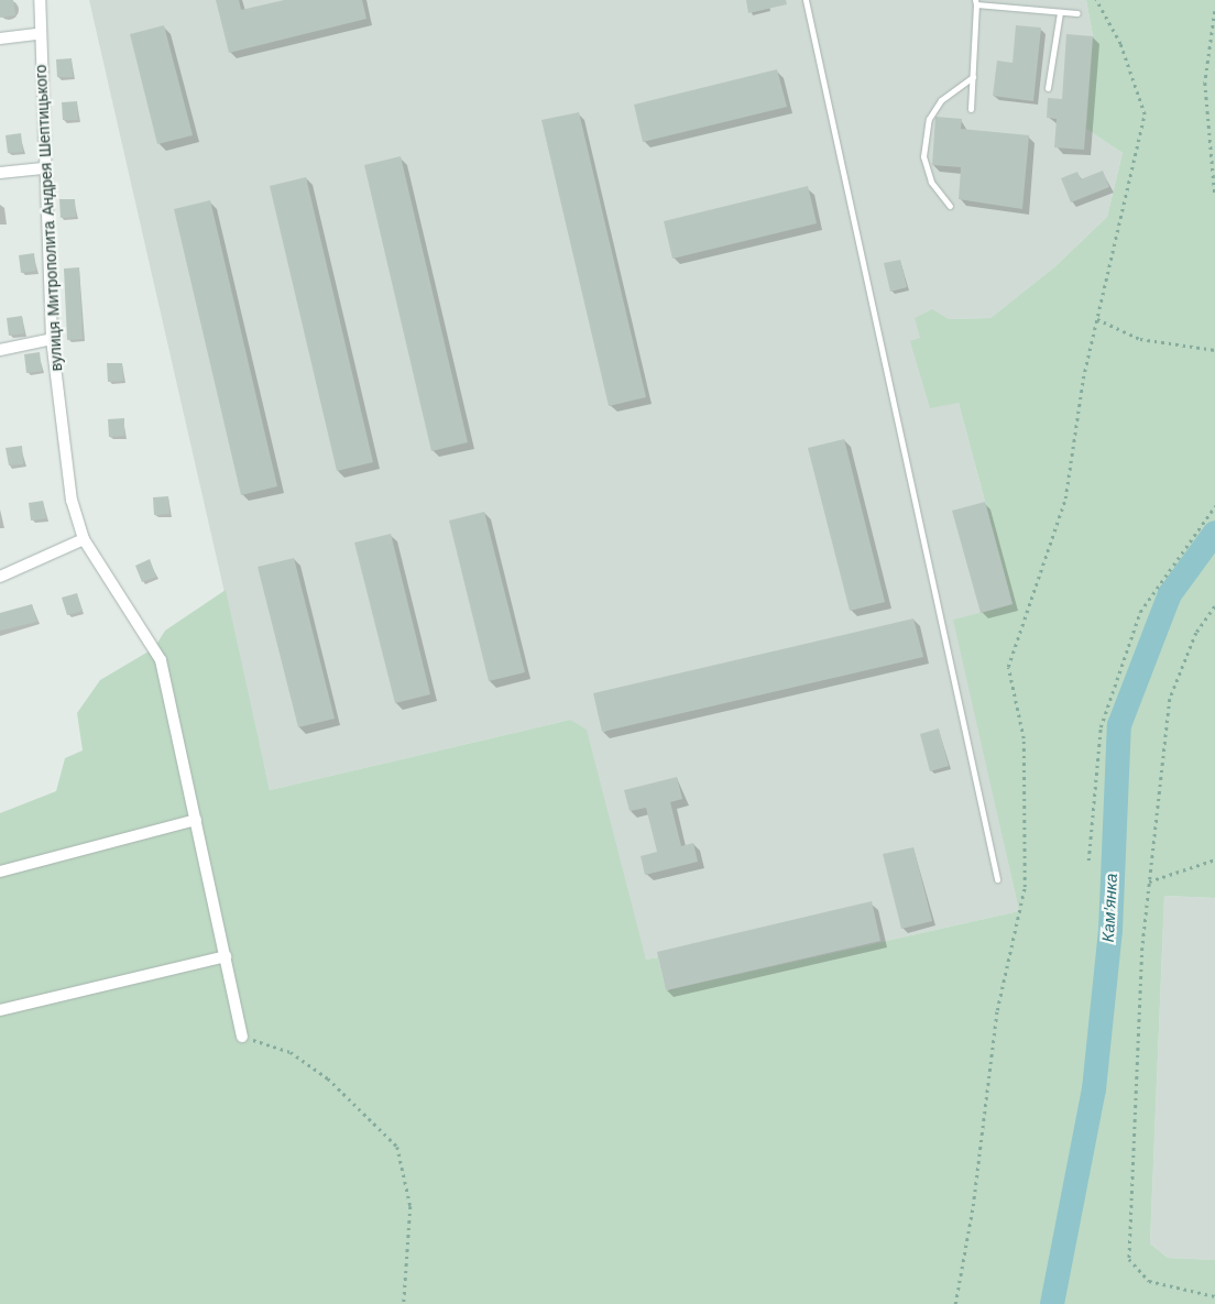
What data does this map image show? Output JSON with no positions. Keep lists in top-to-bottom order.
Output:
{
  "streets": {
    "street": ["вулиця Митрополита Андрея Шептицького"]
  },
  "water": ["Кам'янка"]
}
